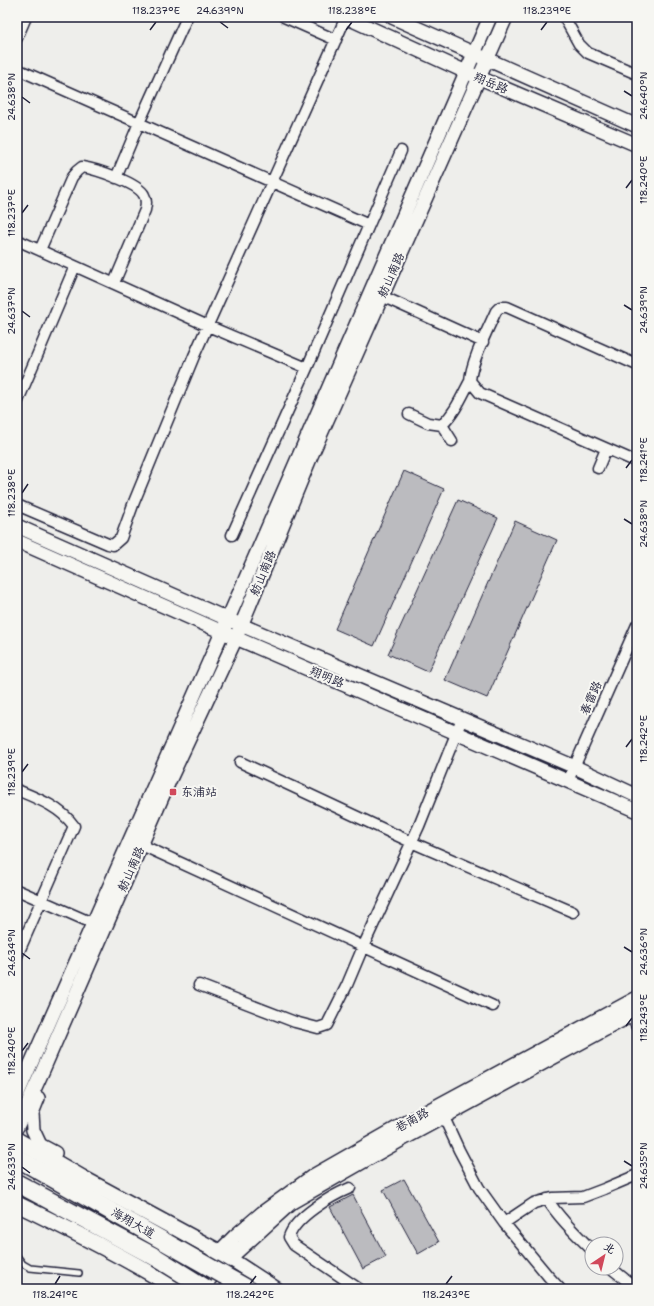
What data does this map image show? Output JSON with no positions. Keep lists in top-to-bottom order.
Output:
{
  "streets": {
    "highway": ["海翔大道"],
    "street": [
      "翔岳路",
      "舫山南路",
      "翔明路",
      "春雷路",
      "巷南路"
    ]
  },
  "crossings": [
    ["翔岳路", "舫山南路"],
    ["舫山南路", "翔明路"],
    ["翔明路", "春雷路"]
  ],
  "places": {
    "transit": ["东浦站"]
  },
  "north": "top right",
  "coordinates": [
    "118.237°E",
    "24.639°N",
    "118.238°E",
    "118.239°E",
    "24.640°N",
    "24.638°N",
    "118.240°E",
    "24.637°N",
    "118.241°E",
    "118.242°E",
    "24.636°N",
    "24.634°N",
    "118.243°E",
    "24.635°N",
    "24.633°N"
  ]
}
